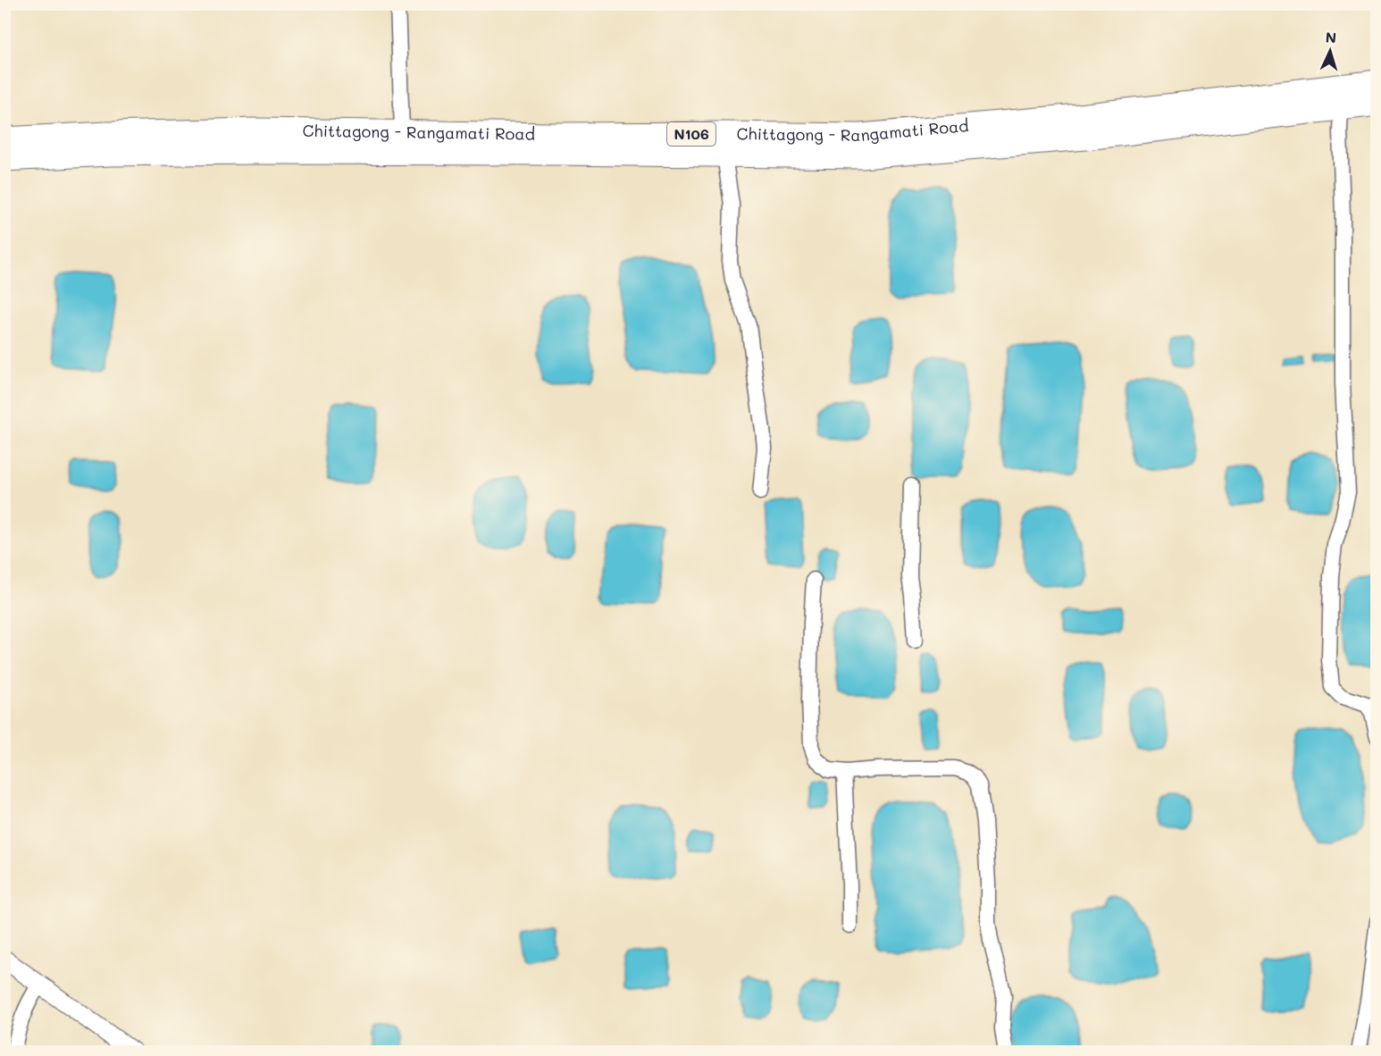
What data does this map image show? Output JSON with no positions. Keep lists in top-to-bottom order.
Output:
{
  "streets": {
    "highway": ["Chittagong - Rangamati Road", "N106"]
  },
  "north": "top"
}
